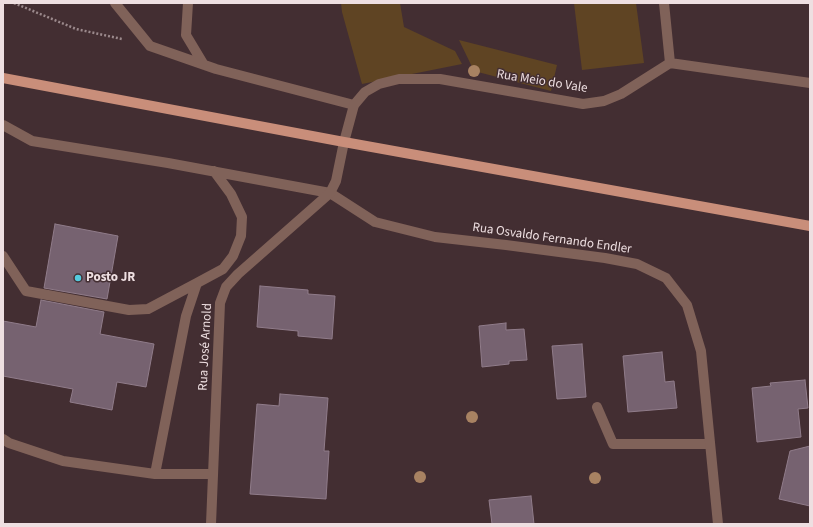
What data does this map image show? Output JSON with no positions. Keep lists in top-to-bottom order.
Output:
{
  "streets": {
    "street": ["Rua Meio do Vale", "Rua Osvaldo Fernando Endler", "Rua José Arnold"]
  },
  "crossings": [
    ["Rua Meio do Vale", "Rua Osvaldo Fernando Endler"],
    ["Rua Meio do Vale", "Rua José Arnold"],
    ["Rua Osvaldo Fernando Endler", "Rua José Arnold"]
  ],
  "places": ["Posto JR"]
}
